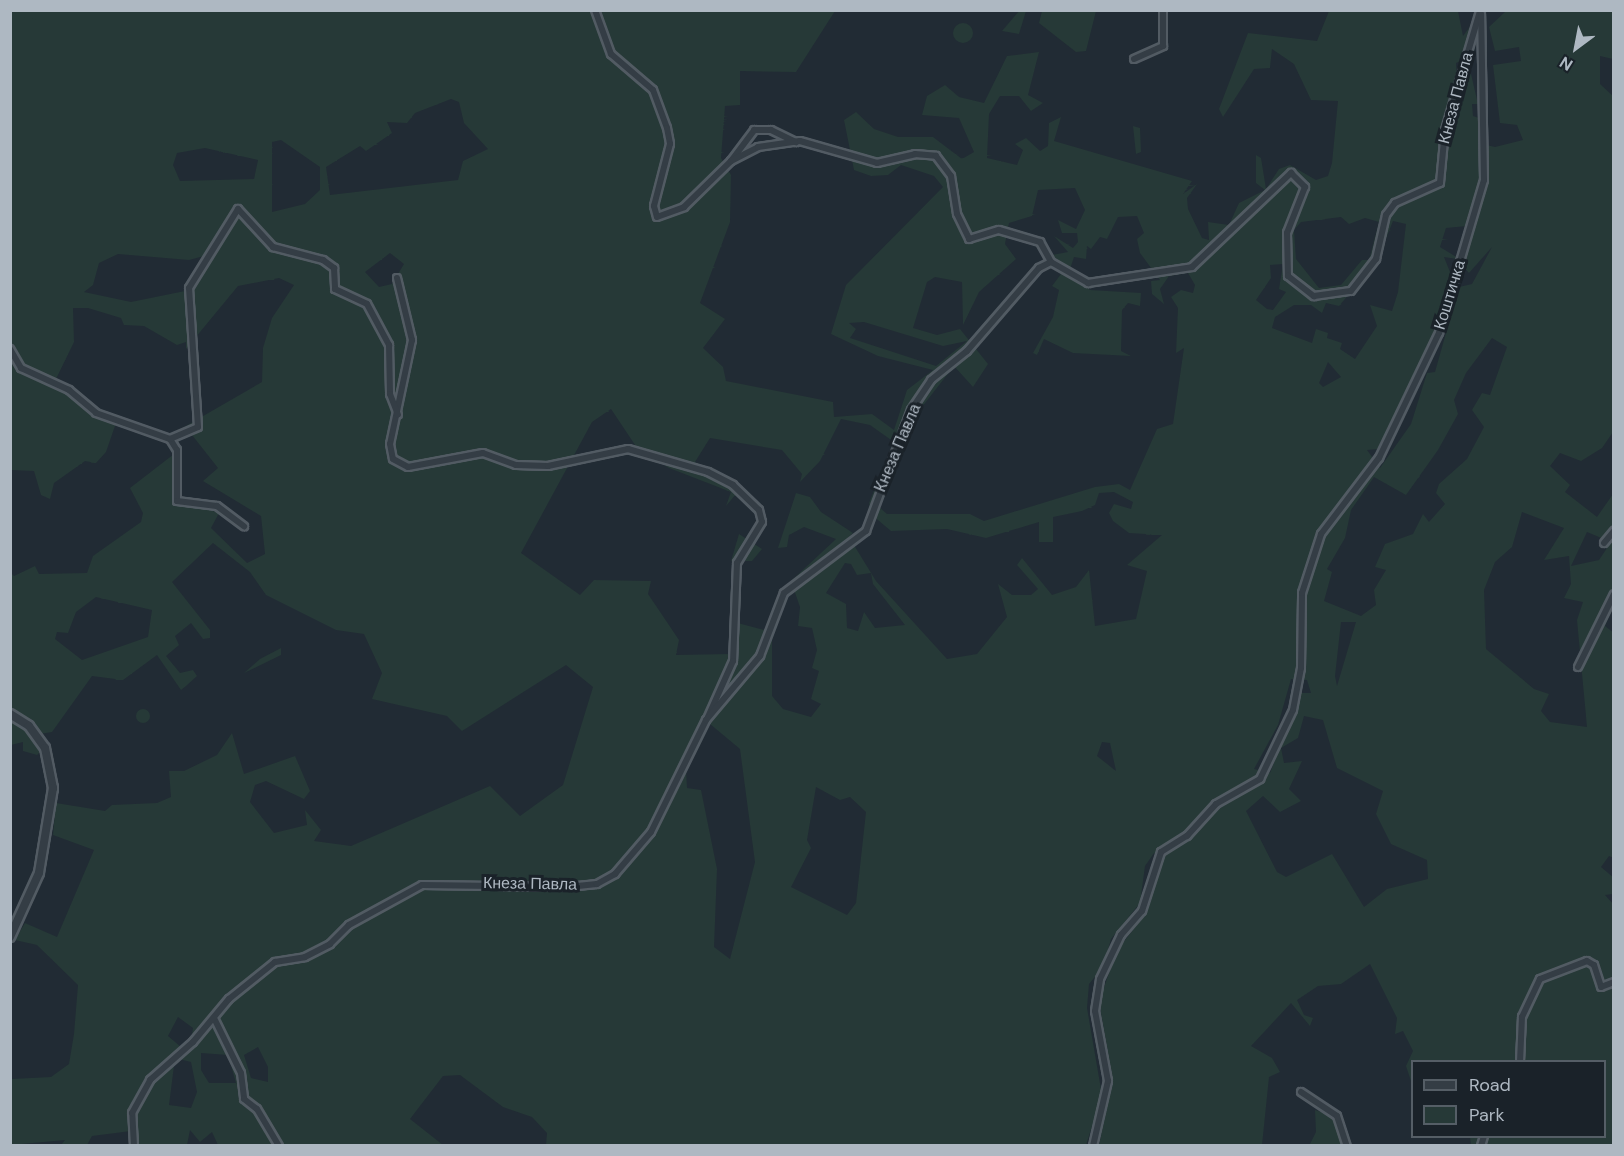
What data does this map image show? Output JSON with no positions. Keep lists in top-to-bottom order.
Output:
{
  "streets": {
    "street": ["Кнеза Павла", "Коштичка"]
  },
  "crossings": [
    ["Кнеза Павла", "Коштичка"]
  ],
  "legend": ["Road", "Park"],
  "north": "bottom left"
}
